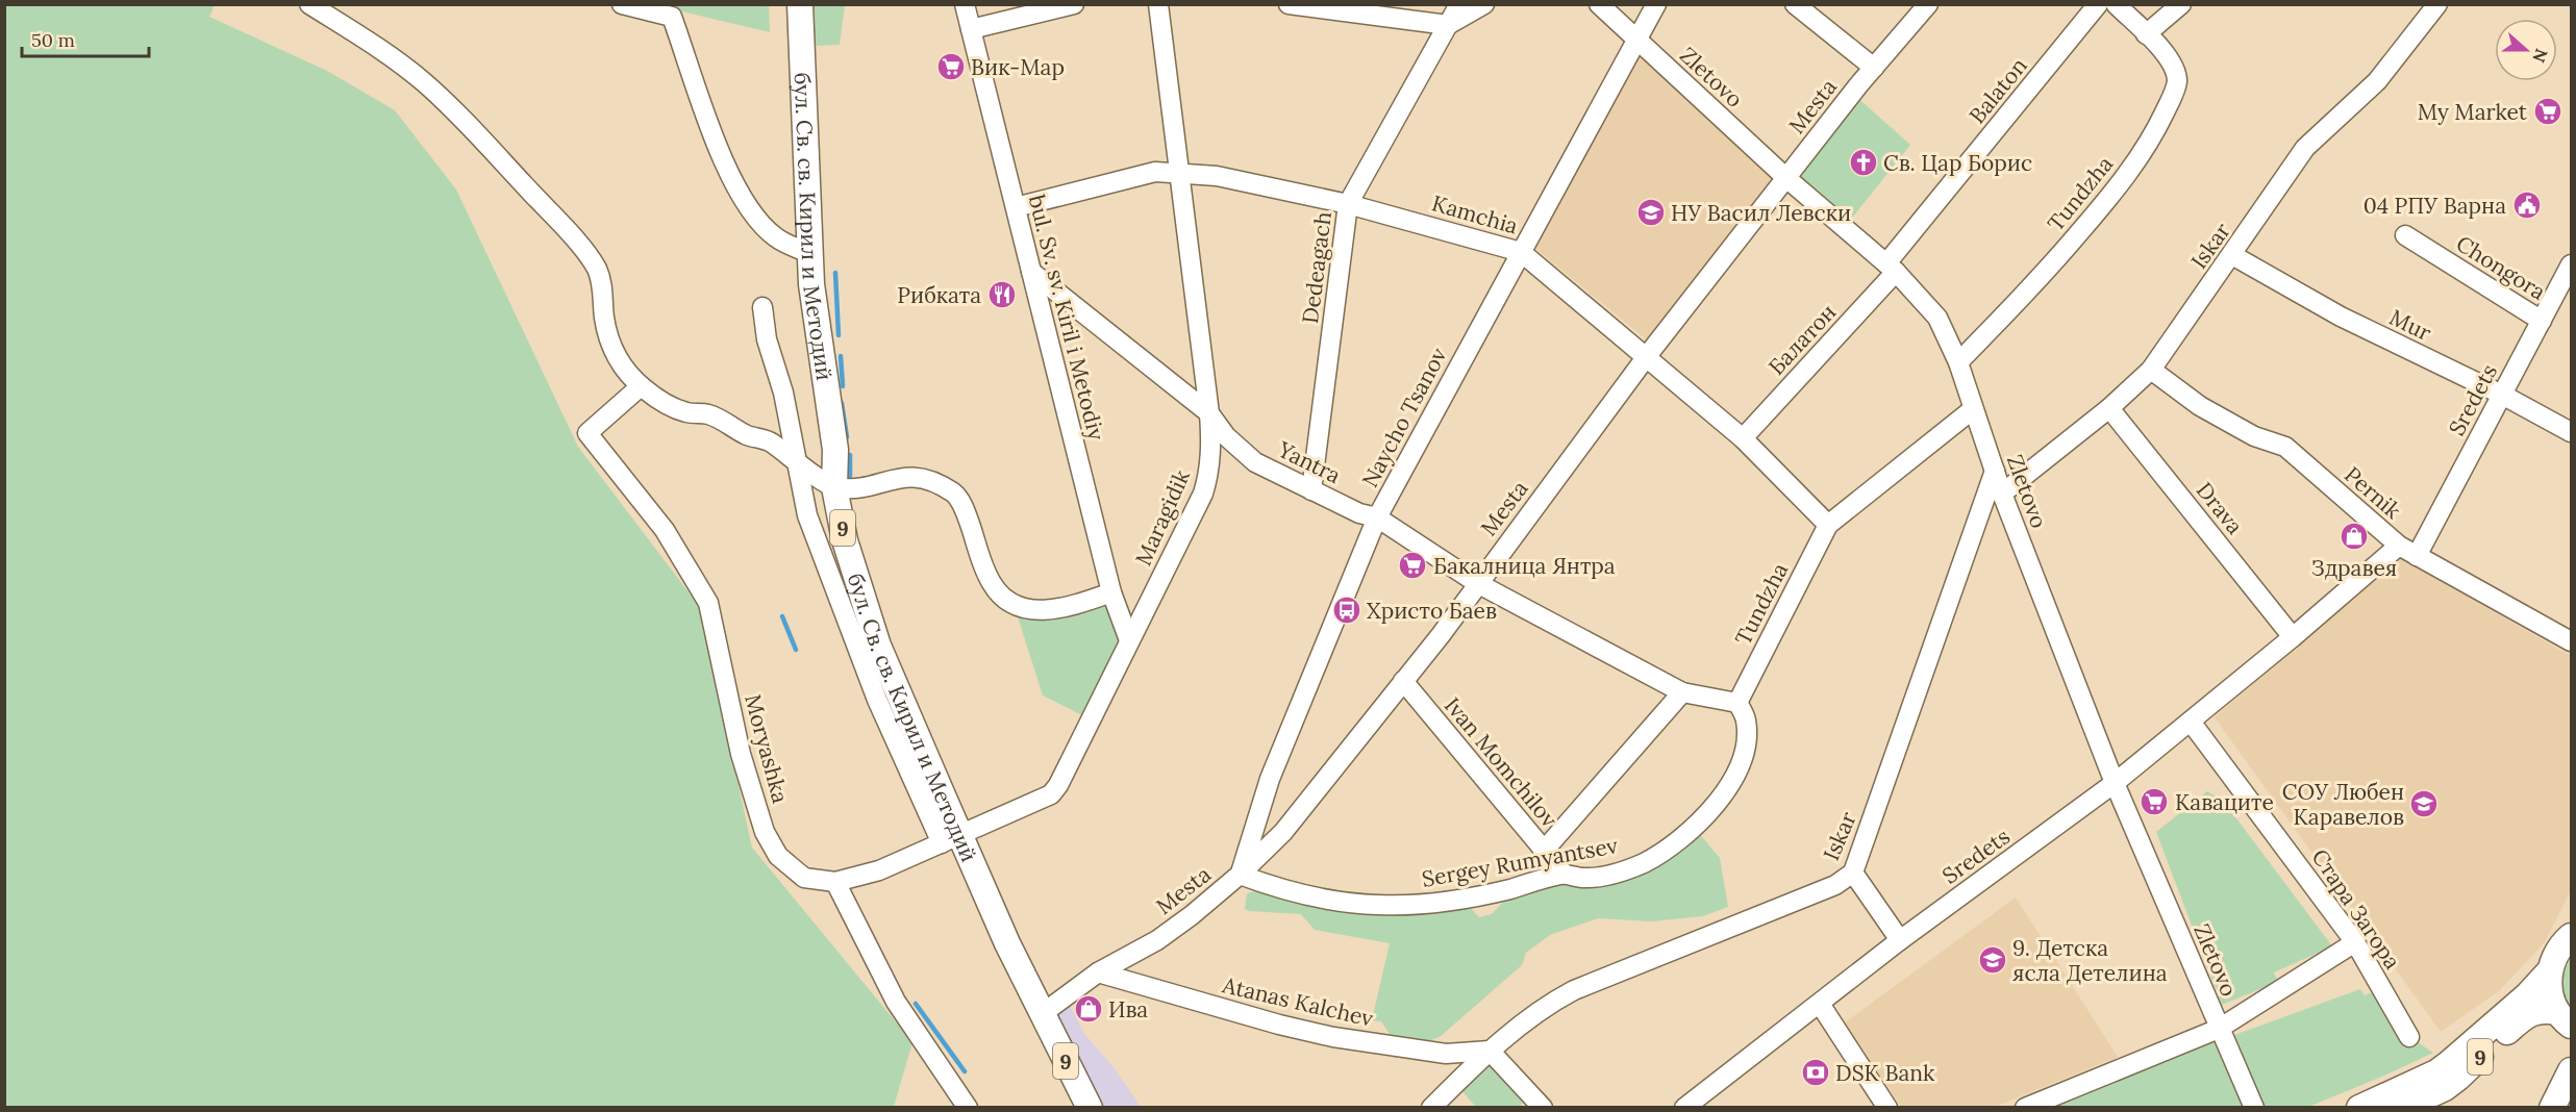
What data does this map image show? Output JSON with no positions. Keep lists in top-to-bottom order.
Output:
{
  "streets": {
    "main road": ["бул. Св. св. Кирил и Методий", "9"],
    "street": [
      "Zletovo",
      "Balaton",
      "Mesta",
      "Tundzha",
      "Kamchia",
      "Iskar",
      "Dedeagach",
      "Chongora",
      "bul. Sv. sv. Kiril i Metodiy",
      "Mur",
      "Балатон",
      "Sredets",
      "Naycho Tsanov",
      "Yantra",
      "Pernik",
      "Drava",
      "Maragidik",
      "Moryashka",
      "Ivan Momchilov",
      "Sergey Rumyantsev",
      "Стара Загора",
      "Atanas Kalchev"
    ]
  },
  "crossings": [
    ["Zletovo", "Balaton"],
    ["Zletovo", "Mesta"],
    ["Zletovo", "Tundzha"],
    ["Zletovo", "Iskar"],
    ["Zletovo", "Балатон"],
    ["Zletovo", "Sredets"],
    ["Zletovo", "Naycho Tsanov"],
    ["Balaton", "Балатон"],
    ["Mesta", "Kamchia"],
    ["Mesta", "бул. Св. св. Кирил и Методий"],
    ["Mesta", "Naycho Tsanov"],
    ["Mesta", "Yantra"],
    ["Mesta", "Ivan Momchilov"],
    ["Mesta", "Sergey Rumyantsev"],
    ["Mesta", "Atanas Kalchev"],
    ["Tundzha", "Kamchia"],
    ["Tundzha", "Yantra"],
    ["Tundzha", "Sergey Rumyantsev"],
    ["Kamchia", "Dedeagach"],
    ["Kamchia", "bul. Sv. sv. Kiril i Metodiy"],
    ["Kamchia", "Балатон"],
    ["Kamchia", "Naycho Tsanov"],
    ["Kamchia", "Maragidik"],
    ["бул. Св. св. Кирил и Методий", "Maragidik"],
    ["Iskar", "Mur"],
    ["Iskar", "Pernik"],
    ["Iskar", "Drava"],
    ["Iskar", "Atanas Kalchev"],
    ["Dedeagach", "Yantra"],
    ["Chongora", "Sredets"],
    ["bul. Sv. sv. Kiril i Metodiy", "Yantra"],
    ["bul. Sv. sv. Kiril i Metodiy", "Maragidik"],
    ["Mur", "Sredets"],
    ["Sredets", "Pernik"],
    ["Sredets", "Drava"],
    ["Sredets", "Стара Загора"],
    ["Naycho Tsanov", "Yantra"],
    ["Naycho Tsanov", "Sergey Rumyantsev"],
    ["Yantra", "Maragidik"],
    ["Yantra", "Sergey Rumyantsev"],
    ["Maragidik", "Moryashka"],
    ["Ivan Momchilov", "Sergey Rumyantsev"]
  ],
  "places": {
    "supermarket": [
      "Вик-Мар",
      "My Market",
      "Бакалница Янтра",
      "Каваците"
    ],
    "church": ["Св. Цар Борис"],
    "public building": ["04 РПУ Варна"],
    "school or university": ["НУ Васил Левски", "СОУ Любен Каравелов", "9. Детска ясла Детелина"],
    "restaurant": ["Рибката"],
    "shop": ["Здравея", "Ива"],
    "bus stop": ["Христо Баев"],
    "bank": ["DSK Bank"]
  },
  "scale_bar": "50 m",
  "north": "right"
}
